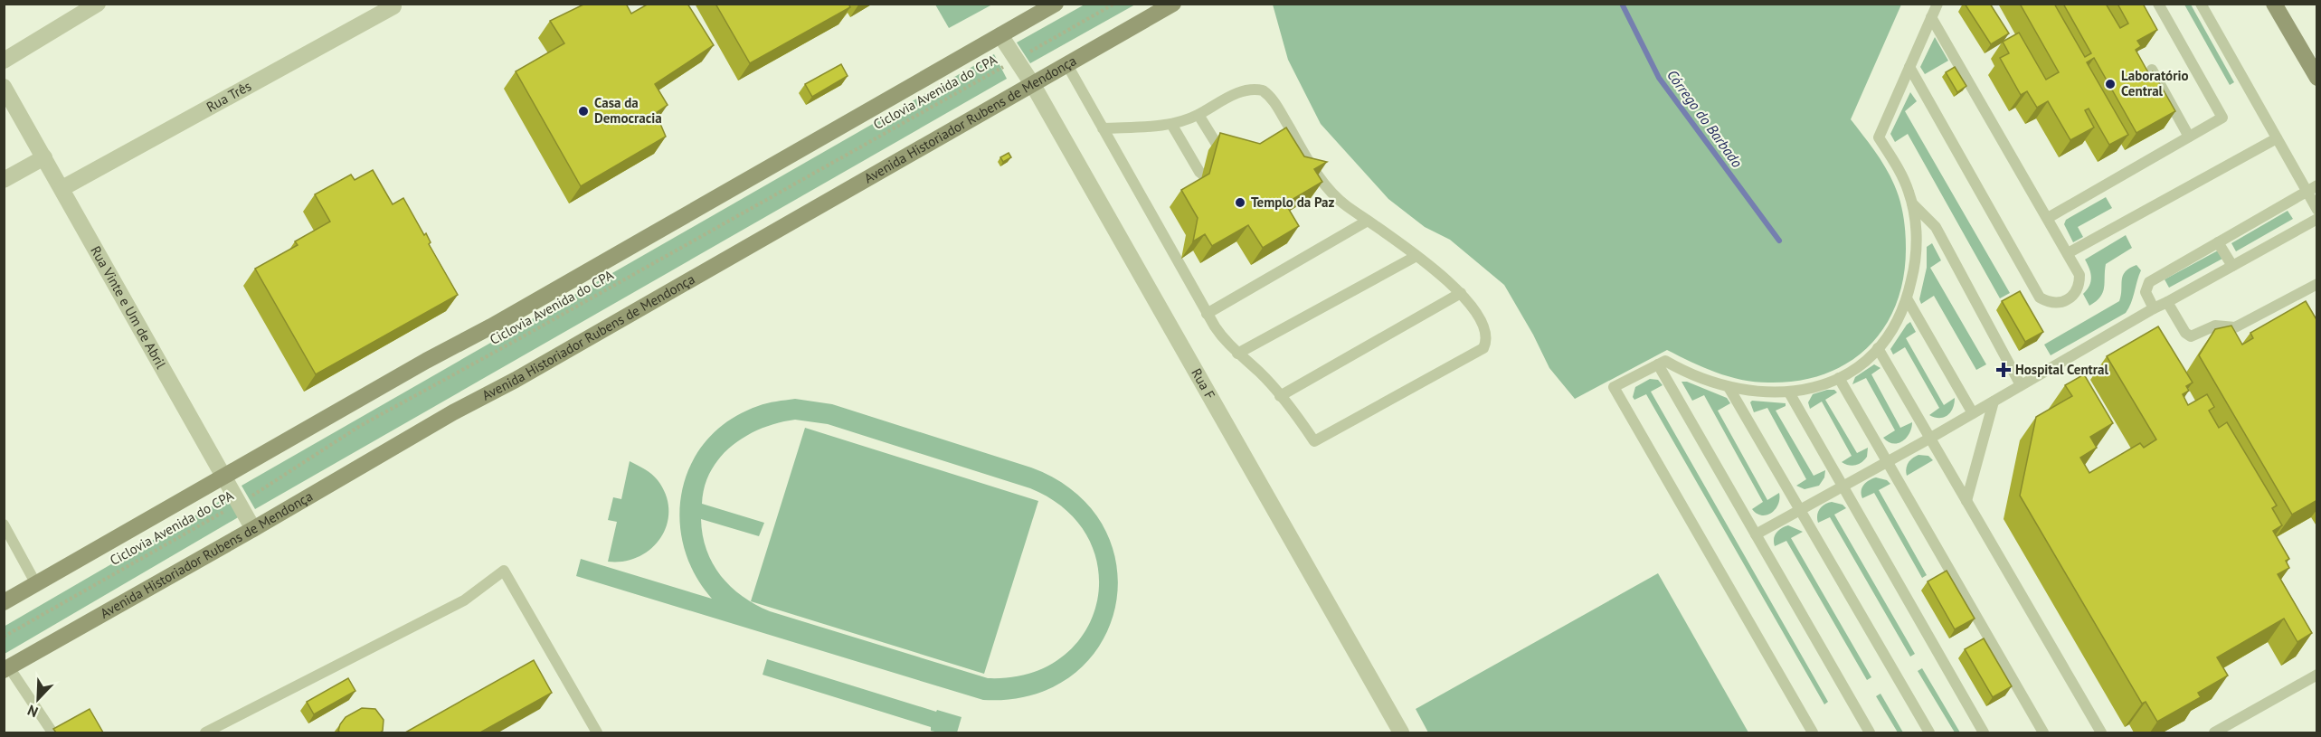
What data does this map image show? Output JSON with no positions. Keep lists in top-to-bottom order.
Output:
{
  "streets": {
    "main road": ["Avenida Historiador Rubens de Mendonça"],
    "street": ["Rua Três", "Rua Vinte e Um de Abril", "Rua F"],
    "path": ["Ciclovia Avenida do CPA"]
  },
  "crossings": [
    ["Ciclovia Avenida do CPA", "Rua Vinte e Um de Abril"],
    ["Ciclovia Avenida do CPA", "Rua F"],
    ["Rua Três", "Rua Vinte e Um de Abril"],
    ["Avenida Historiador Rubens de Mendonça", "Rua Vinte e Um de Abril"],
    ["Avenida Historiador Rubens de Mendonça", "Rua F"]
  ],
  "water": ["Córrego do Barbado"],
  "places": {
    "other": ["Laboratório Central", "Casa da Democracia", "Templo da Paz"],
    "health": ["Hospital Central"]
  },
  "north": "bottom left"
}
